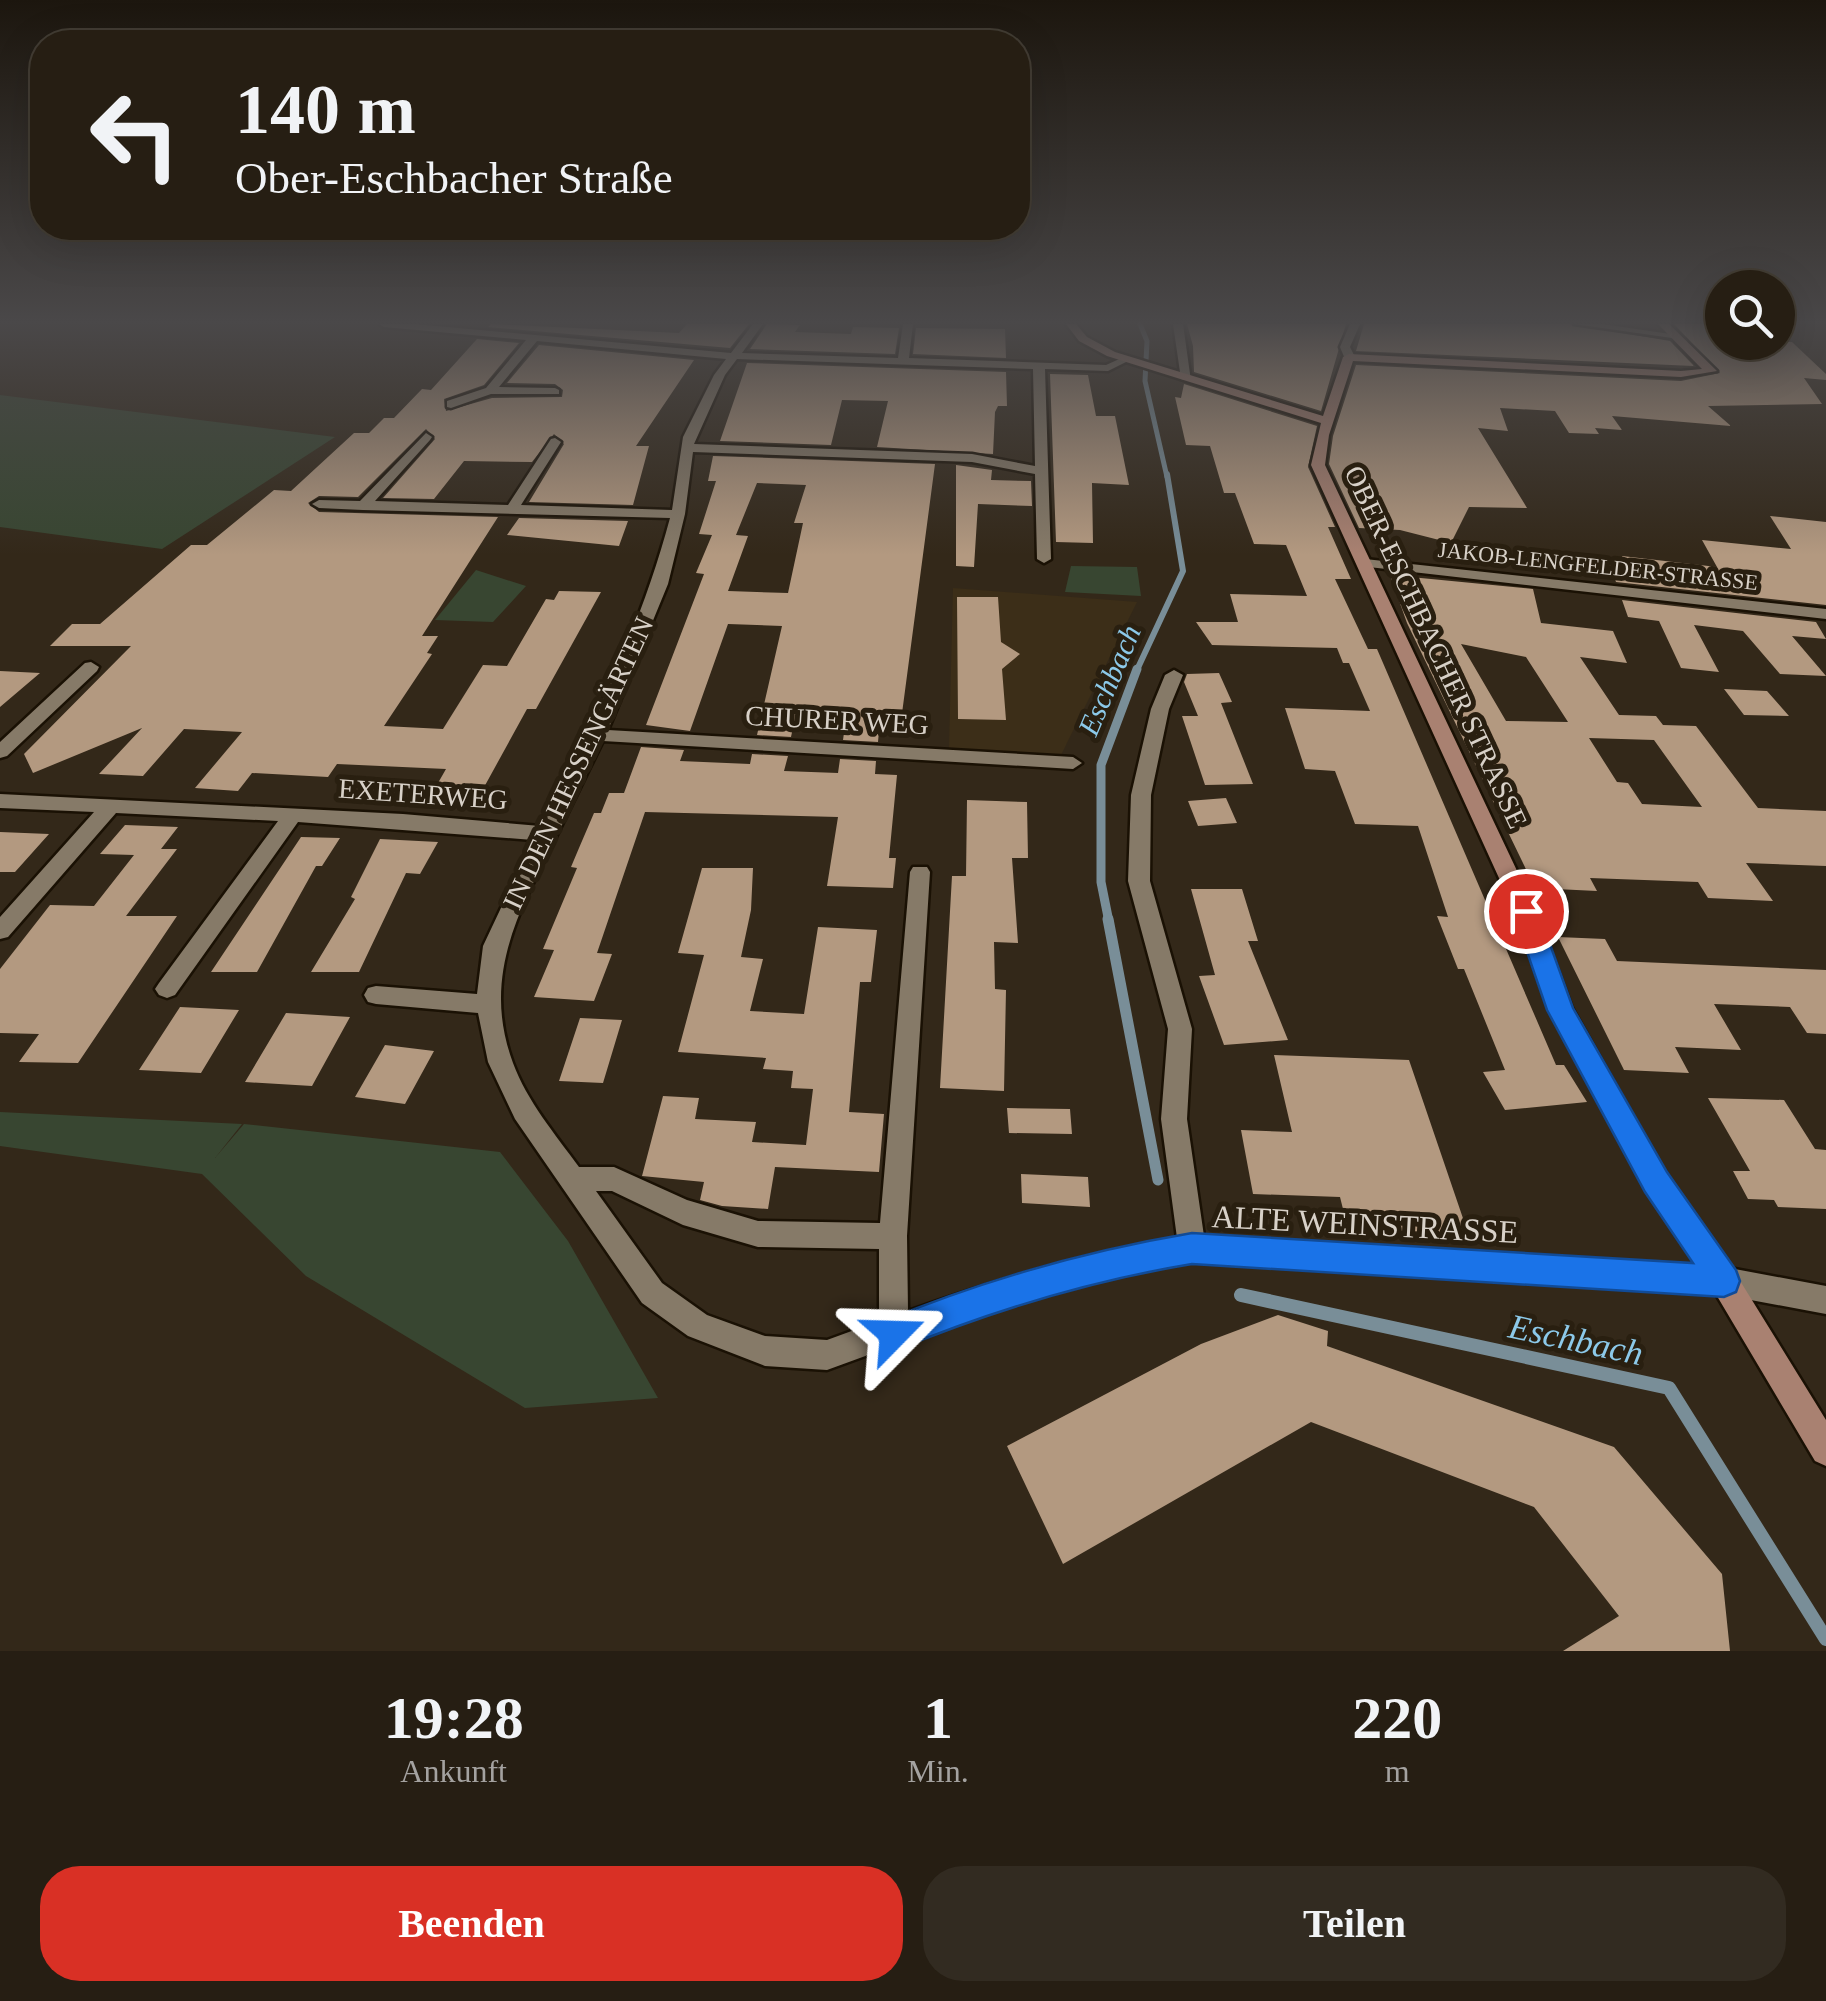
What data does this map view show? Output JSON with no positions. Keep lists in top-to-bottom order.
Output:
{
  "streets": {
    "street": [
      "JAKOB-LENGFELDER-STRASSE",
      "OBER-ESCHBACHER STRASSE",
      "CHURER WEG",
      "IN DEN HESSENGÄRTEN",
      "EXETERWEG",
      "ALTE WEINSTRASSE"
    ]
  },
  "crossings": [
    ["JAKOB-LENGFELDER-STRASSE", "OBER-ESCHBACHER STRASSE"],
    ["OBER-ESCHBACHER STRASSE", "ALTE WEINSTRASSE"],
    ["CHURER WEG", "IN DEN HESSENGÄRTEN"],
    ["IN DEN HESSENGÄRTEN", "EXETERWEG"],
    ["IN DEN HESSENGÄRTEN", "ALTE WEINSTRASSE"]
  ],
  "water": ["Eschbach"],
  "page": {
    "turn": ["140 m", "Ober-Eschbacher Straße"],
    "eta": [
      "19:28",
      "Ankunft",
      "1",
      "Min.",
      "220",
      "m"
    ],
    "buttons": ["Beenden", "Teilen"]
  }
}
